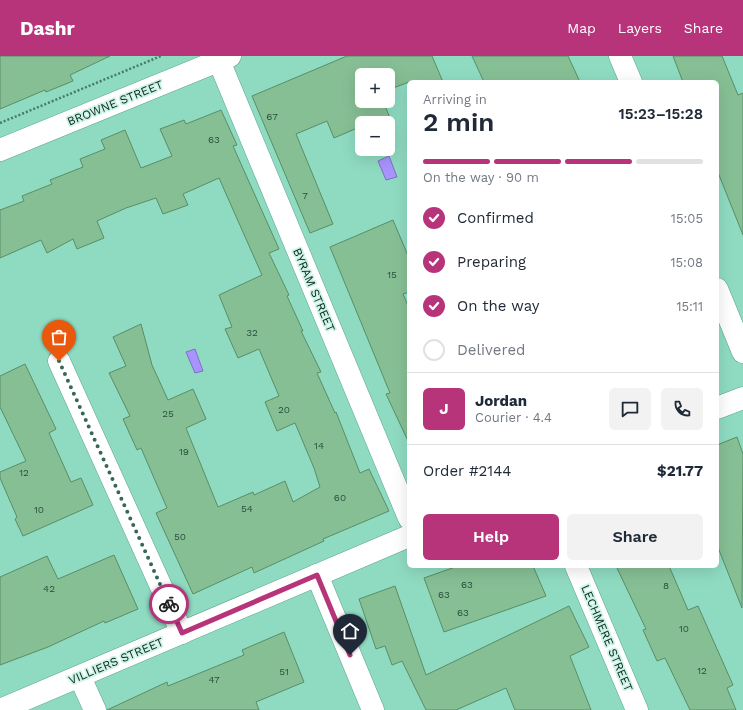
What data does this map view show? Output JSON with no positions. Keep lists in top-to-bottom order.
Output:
{
  "streets": {
    "street": [
      "BROWNE STREET",
      "BYRAM STREET",
      "LECHMERE STREET",
      "VILLIERS STREET"
    ]
  },
  "crossings": [
    ["BROWNE STREET", "BYRAM STREET"]
  ],
  "house_numbers": [
    "67",
    "63",
    "7",
    "15",
    "32",
    "20",
    "25",
    "14",
    "19",
    "12",
    "60",
    "54",
    "10",
    "50",
    "63",
    "8",
    "42",
    "63",
    "63",
    "10",
    "12",
    "51",
    "47"
  ],
  "page": {
    "header": "Dashr",
    "nav": ["Map", "Layers", "Share"],
    "map_buttons": ["+", "−"],
    "heading": ["2 min", "Arriving in", "15:23–15:28"],
    "panel": [
      "Jordan",
      "Courier · 4.4",
      "Order #2144",
      "$21.77"
    ],
    "bar": "On the way · 90 m",
    "list": [
      ["Confirmed", "15:05"],
      ["Preparing", "15:08"],
      ["On the way", "15:11"],
      "Delivered"
    ],
    "round": "J",
    "buttons": ["Help", "Share"]
  }
}
